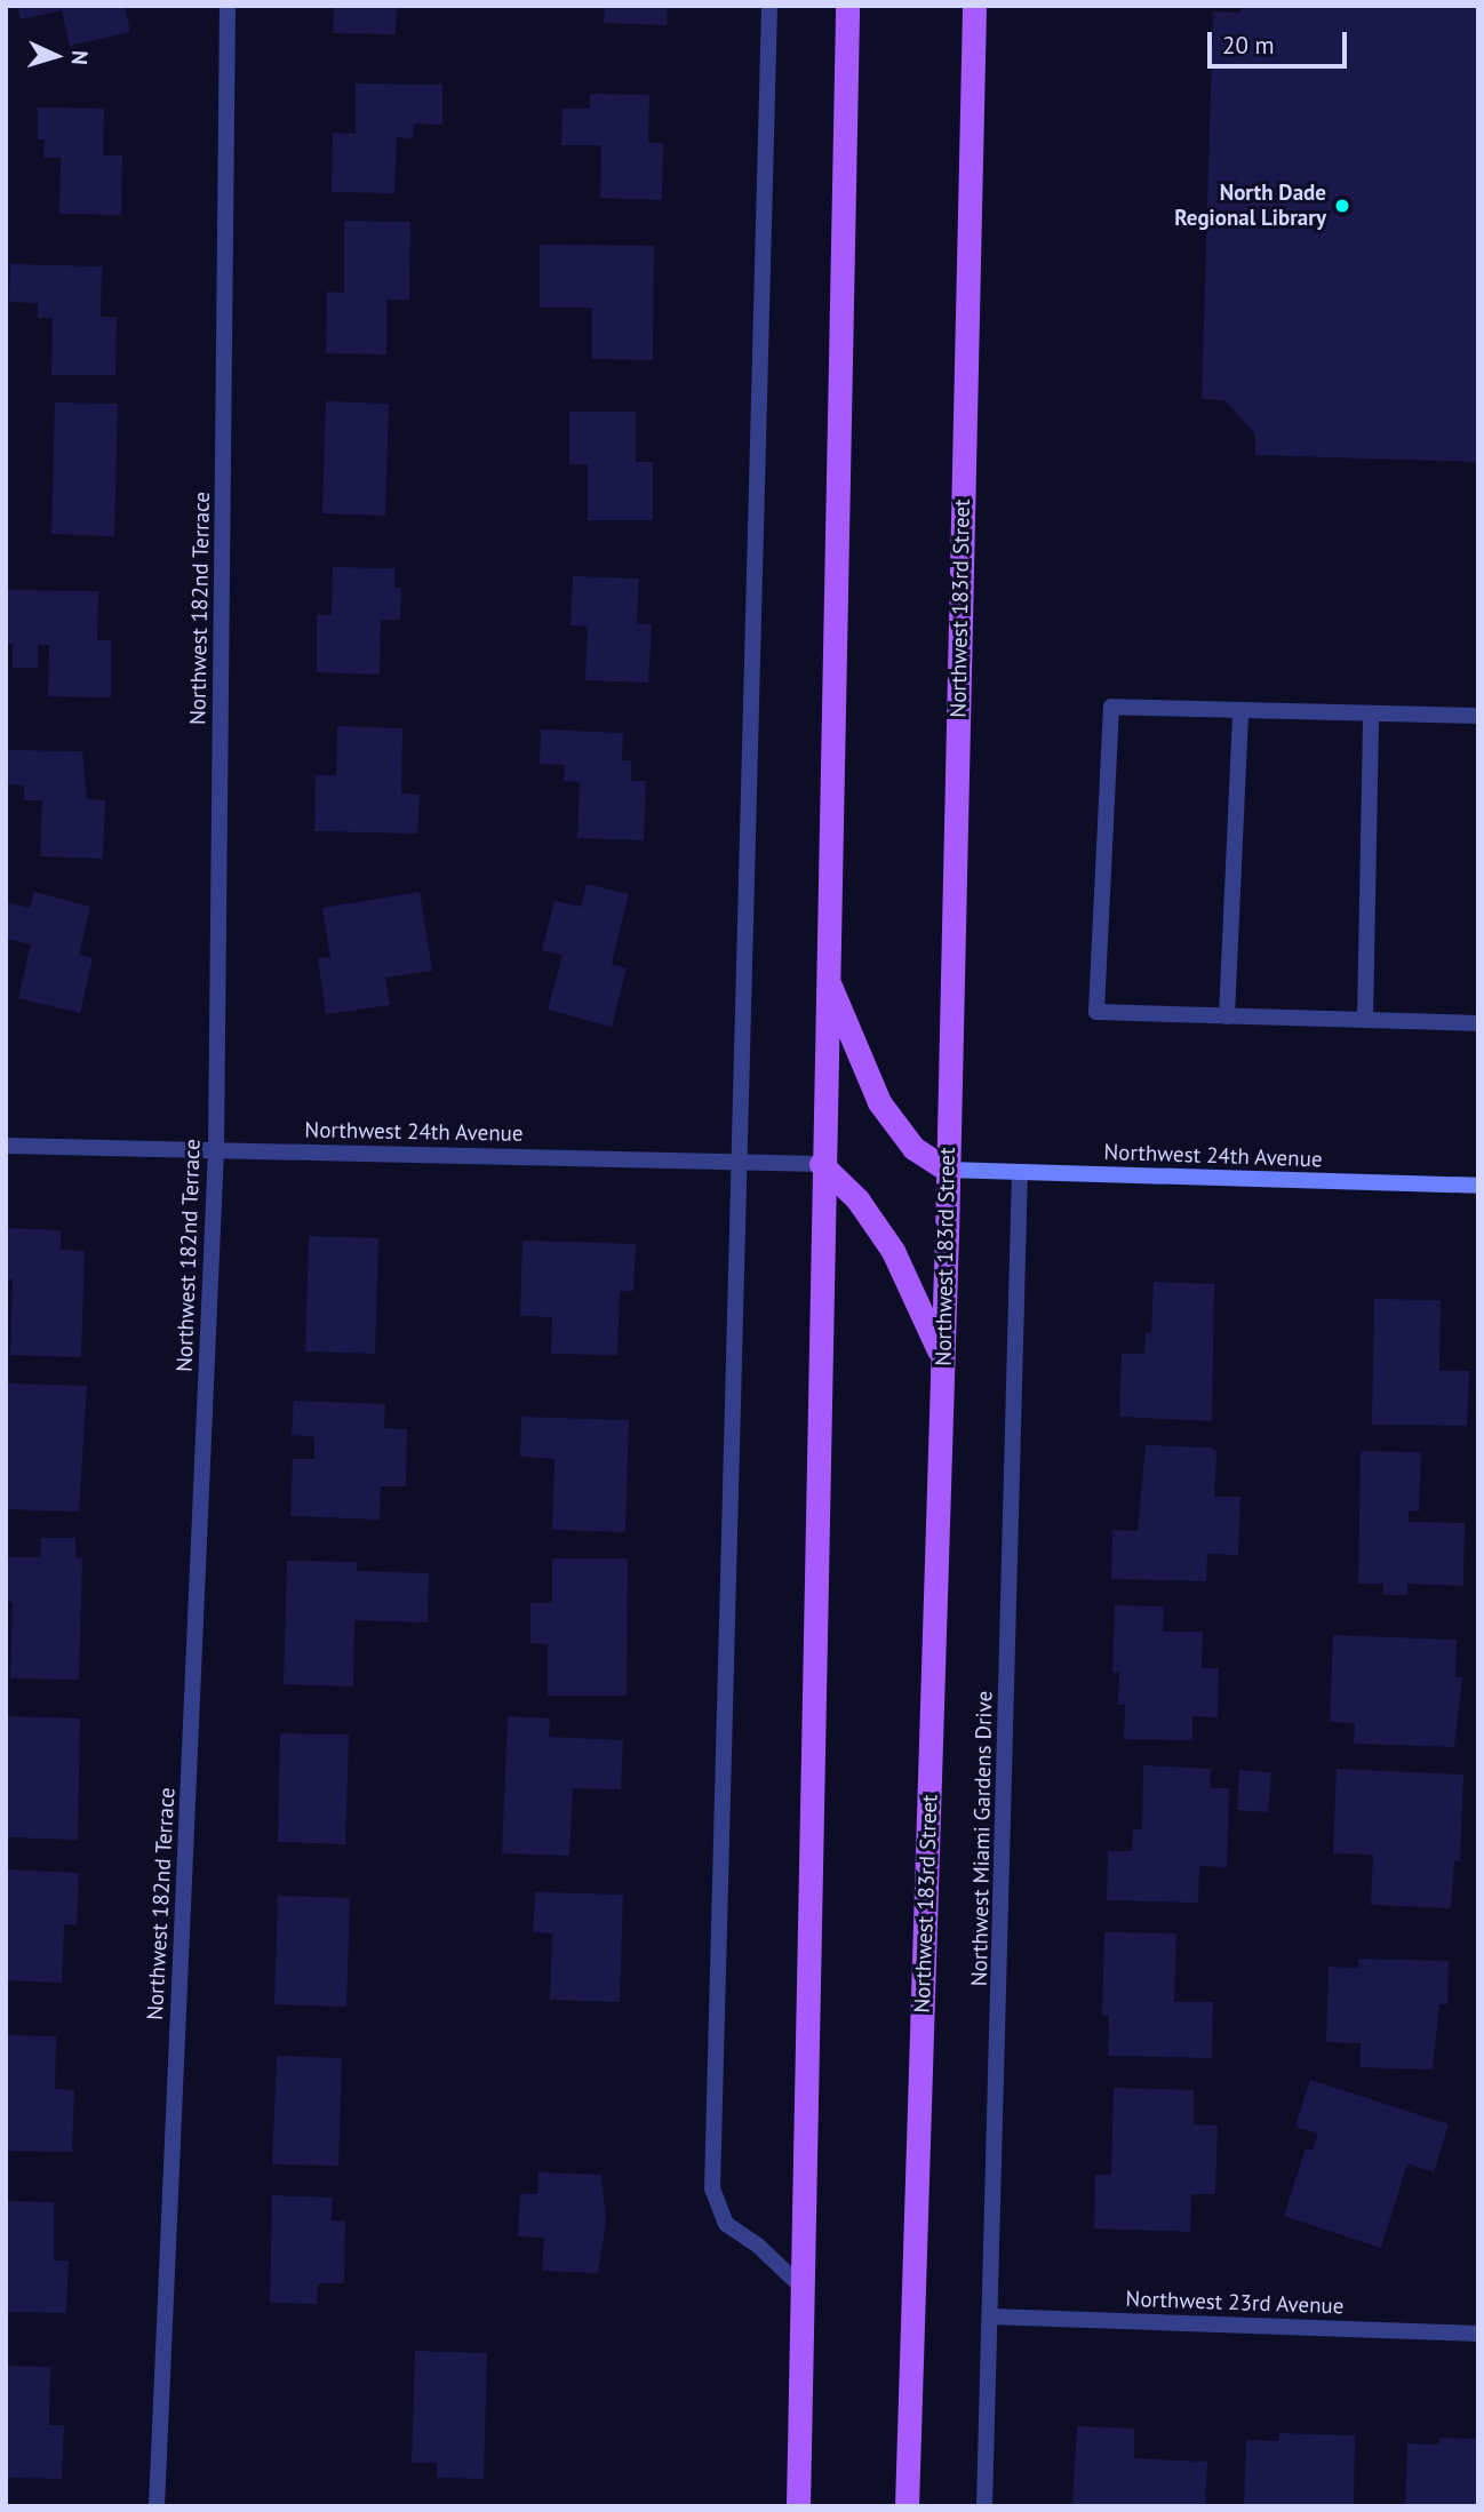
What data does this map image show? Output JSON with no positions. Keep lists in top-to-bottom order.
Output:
{
  "streets": {
    "main road": ["Northwest 183rd Street"],
    "street": [
      "Northwest 182nd Terrace",
      "Northwest 24th Avenue",
      "Northwest Miami Gardens Drive",
      "Northwest 23rd Avenue"
    ]
  },
  "crossings": [
    ["Northwest 182nd Terrace", "Northwest 24th Avenue"],
    ["Northwest 183rd Street", "Northwest 24th Avenue"],
    ["Northwest 24th Avenue", "Northwest Miami Gardens Drive"],
    ["Northwest Miami Gardens Drive", "Northwest 23rd Avenue"]
  ],
  "places": ["North Dade Regional Library"],
  "scale_bar": "20 m",
  "north": "right"
}
